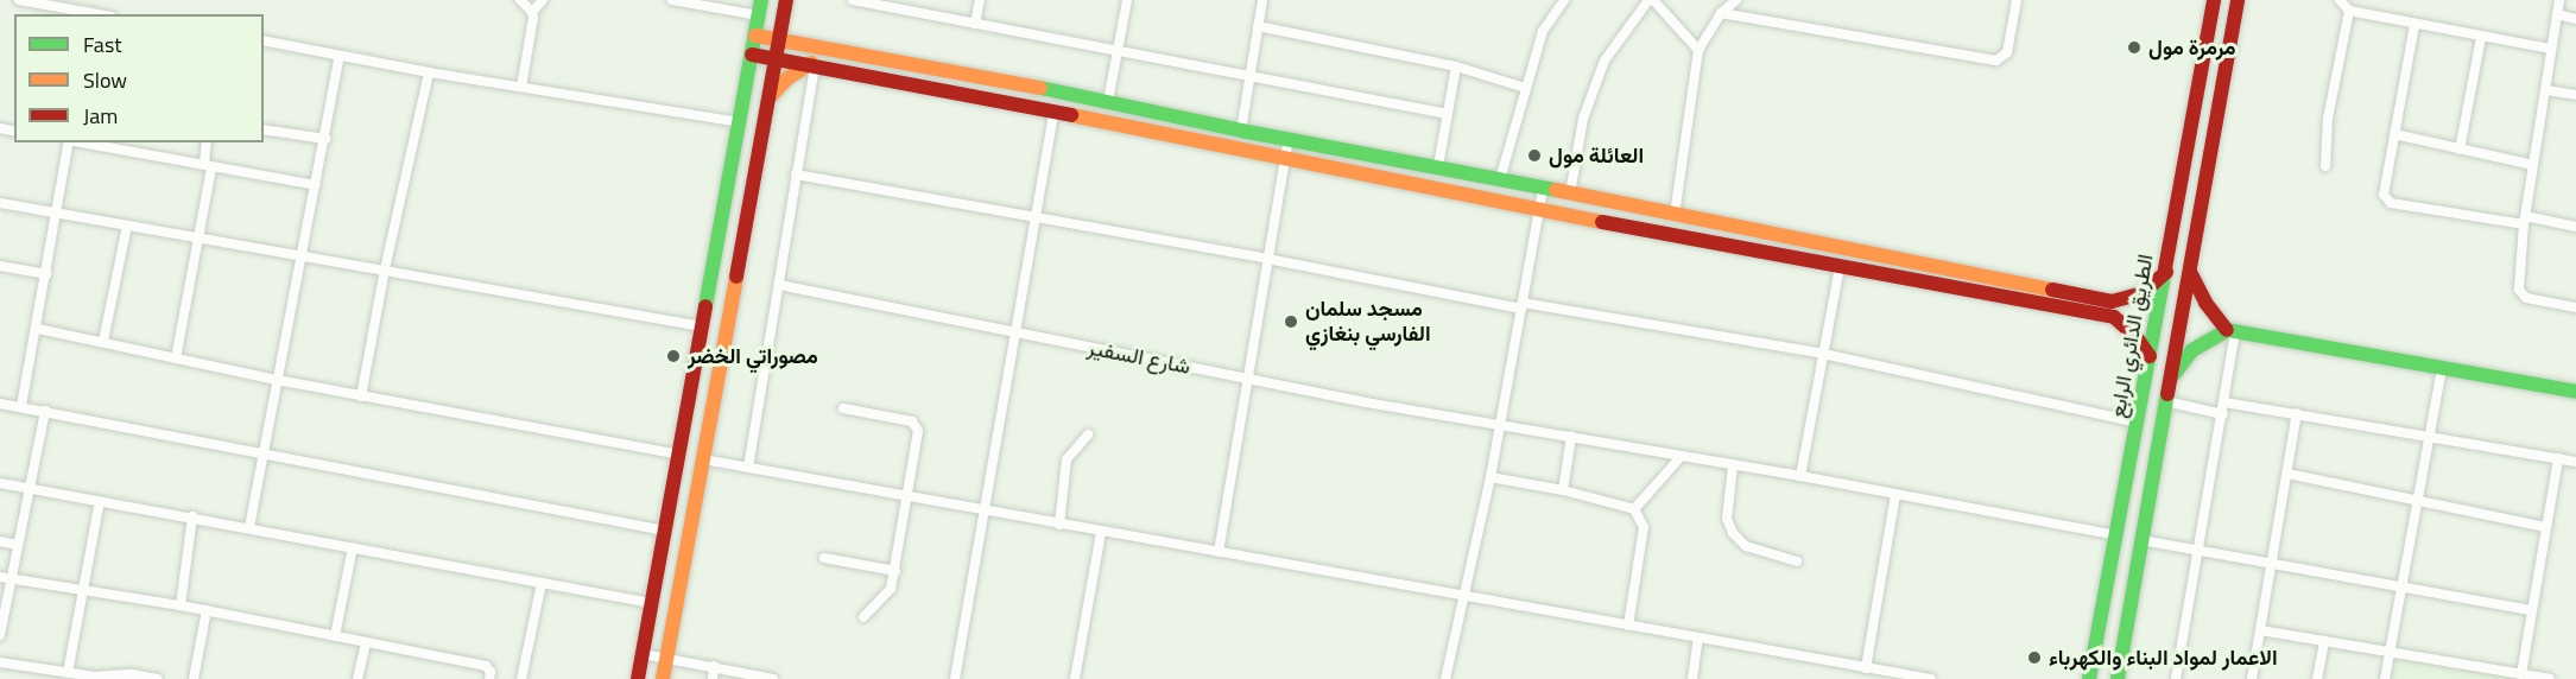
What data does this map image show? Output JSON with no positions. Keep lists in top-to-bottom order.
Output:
{
  "streets": {
    "main road": ["الطريق الدائري الرابع"],
    "street": ["شارع السفير"]
  },
  "crossings": [
    ["الطريق الدائري الرابع", "شارع السفير"]
  ],
  "places": [
    "مرمرة مول",
    "العائلة مول",
    "مسجد سلمان الفارسي بنغازي",
    "مصوراتي الخضر",
    "الاعمار لمواد البناء والكهرباء"
  ],
  "legend": ["Fast", "Slow", "Jam"]
}
